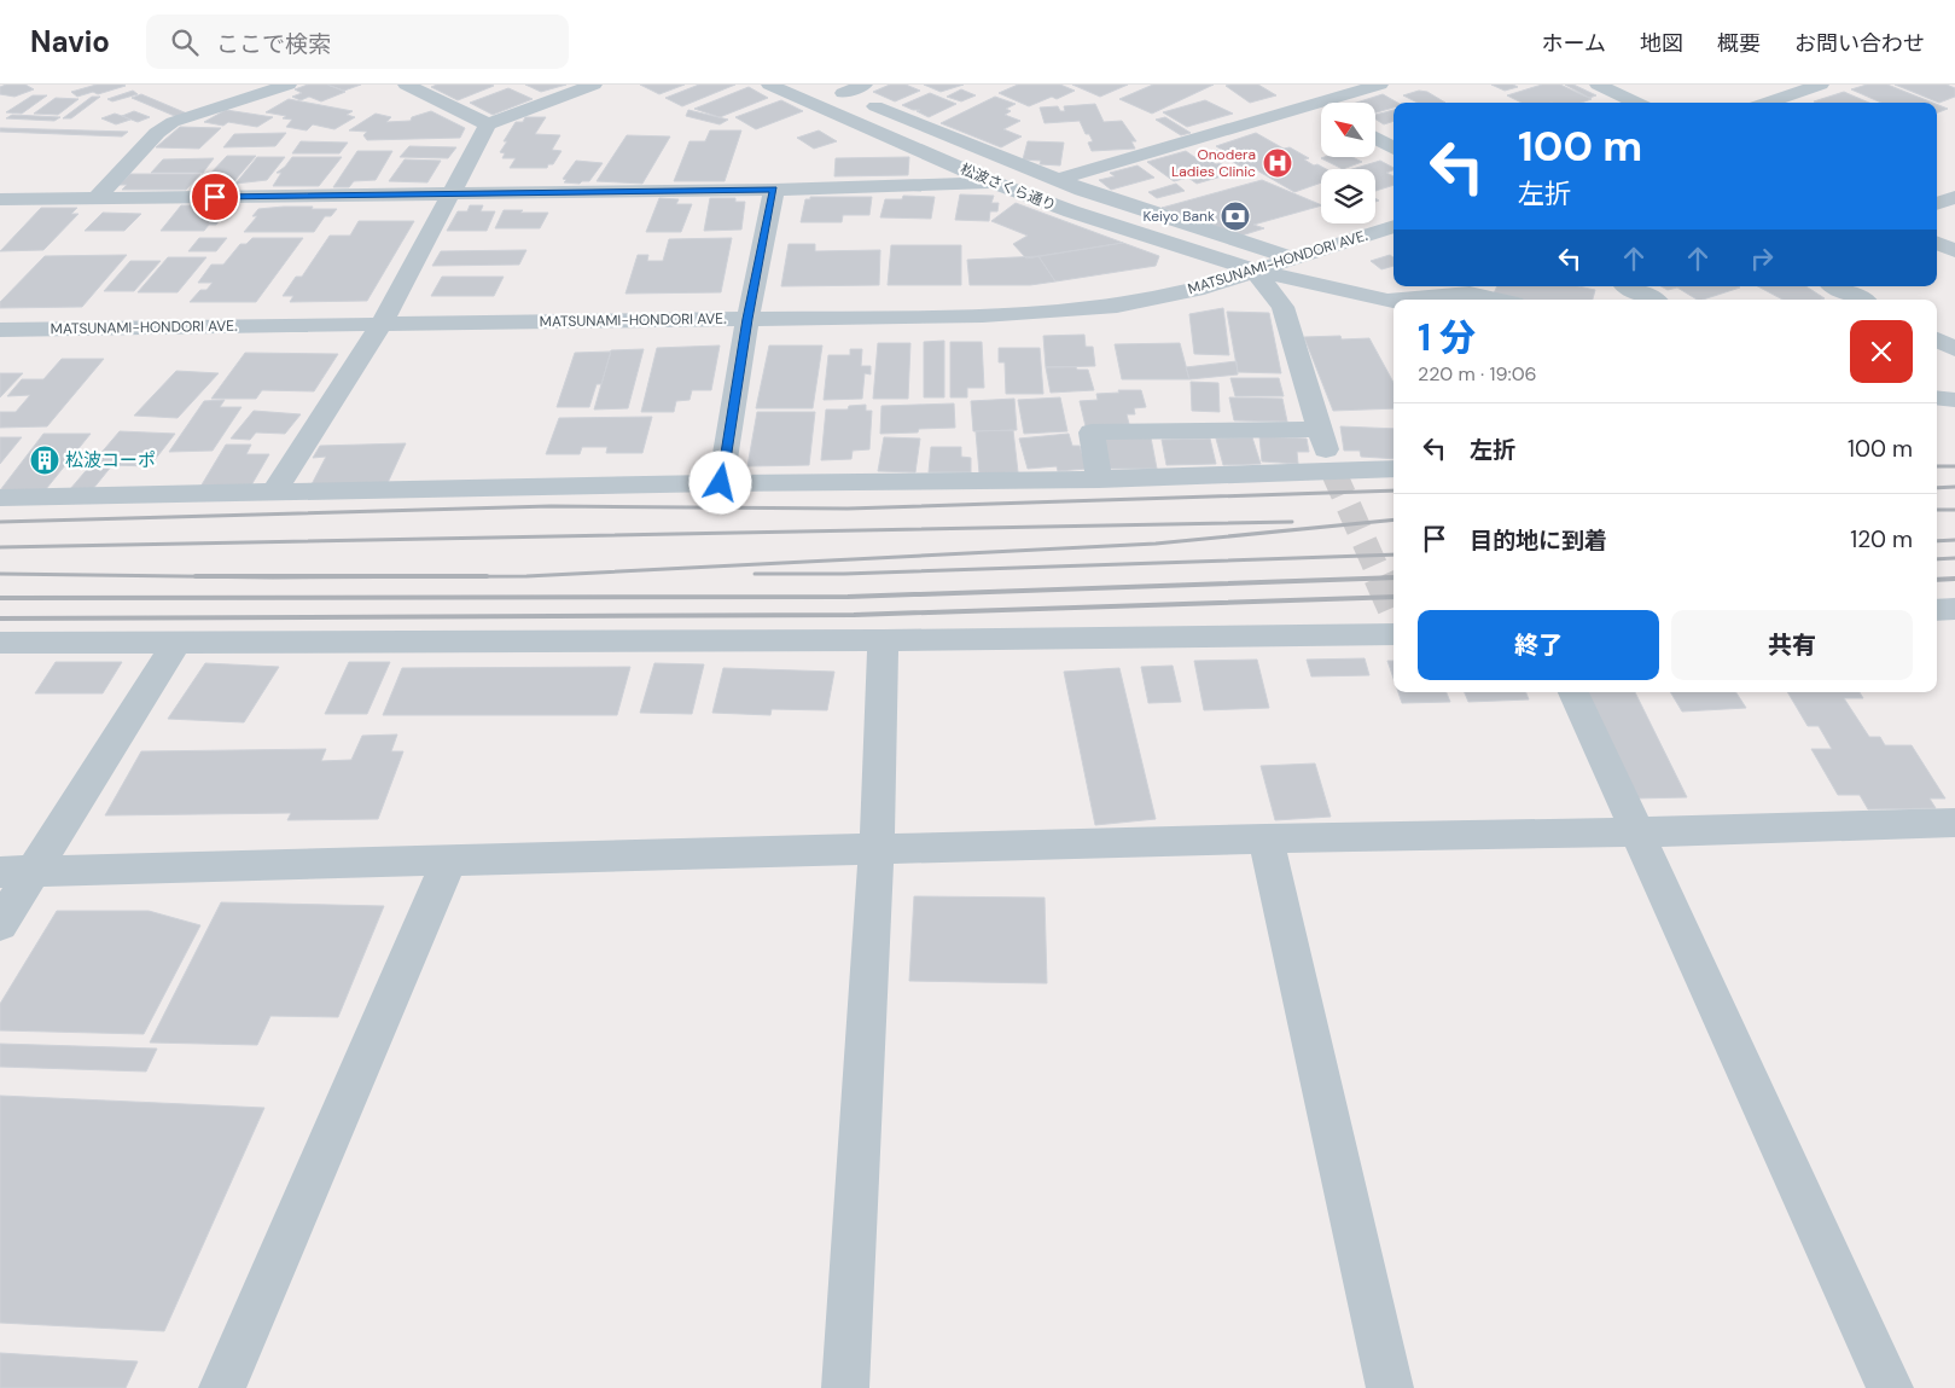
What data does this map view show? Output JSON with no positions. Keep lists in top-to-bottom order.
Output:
{
  "streets": {
    "street": ["松波さくら通り", "MATSUNAMI-HONDORI AVE."]
  },
  "crossings": [
    ["松波さくら通り", "MATSUNAMI-HONDORI AVE."]
  ],
  "places": {
    "hospital": ["Onodera Ladies Clinic"],
    "bank": ["Keiyo Bank"],
    "building": ["松波コーポ"]
  },
  "north": "top left",
  "page": {
    "header": "Navio",
    "search": "ここで検索",
    "nav": [
      "ホーム",
      "地図",
      "概要",
      "お問い合わせ"
    ],
    "turn": ["100 m", "左折"],
    "heading": ["1 分", "220 m · 19:06"],
    "list": [
      {
        "name": "左折",
        "value": "100 m"
      },
      {
        "name": "目的地に到着",
        "value": "120 m"
      }
    ],
    "buttons": ["終了", "共有"]
  }
}
